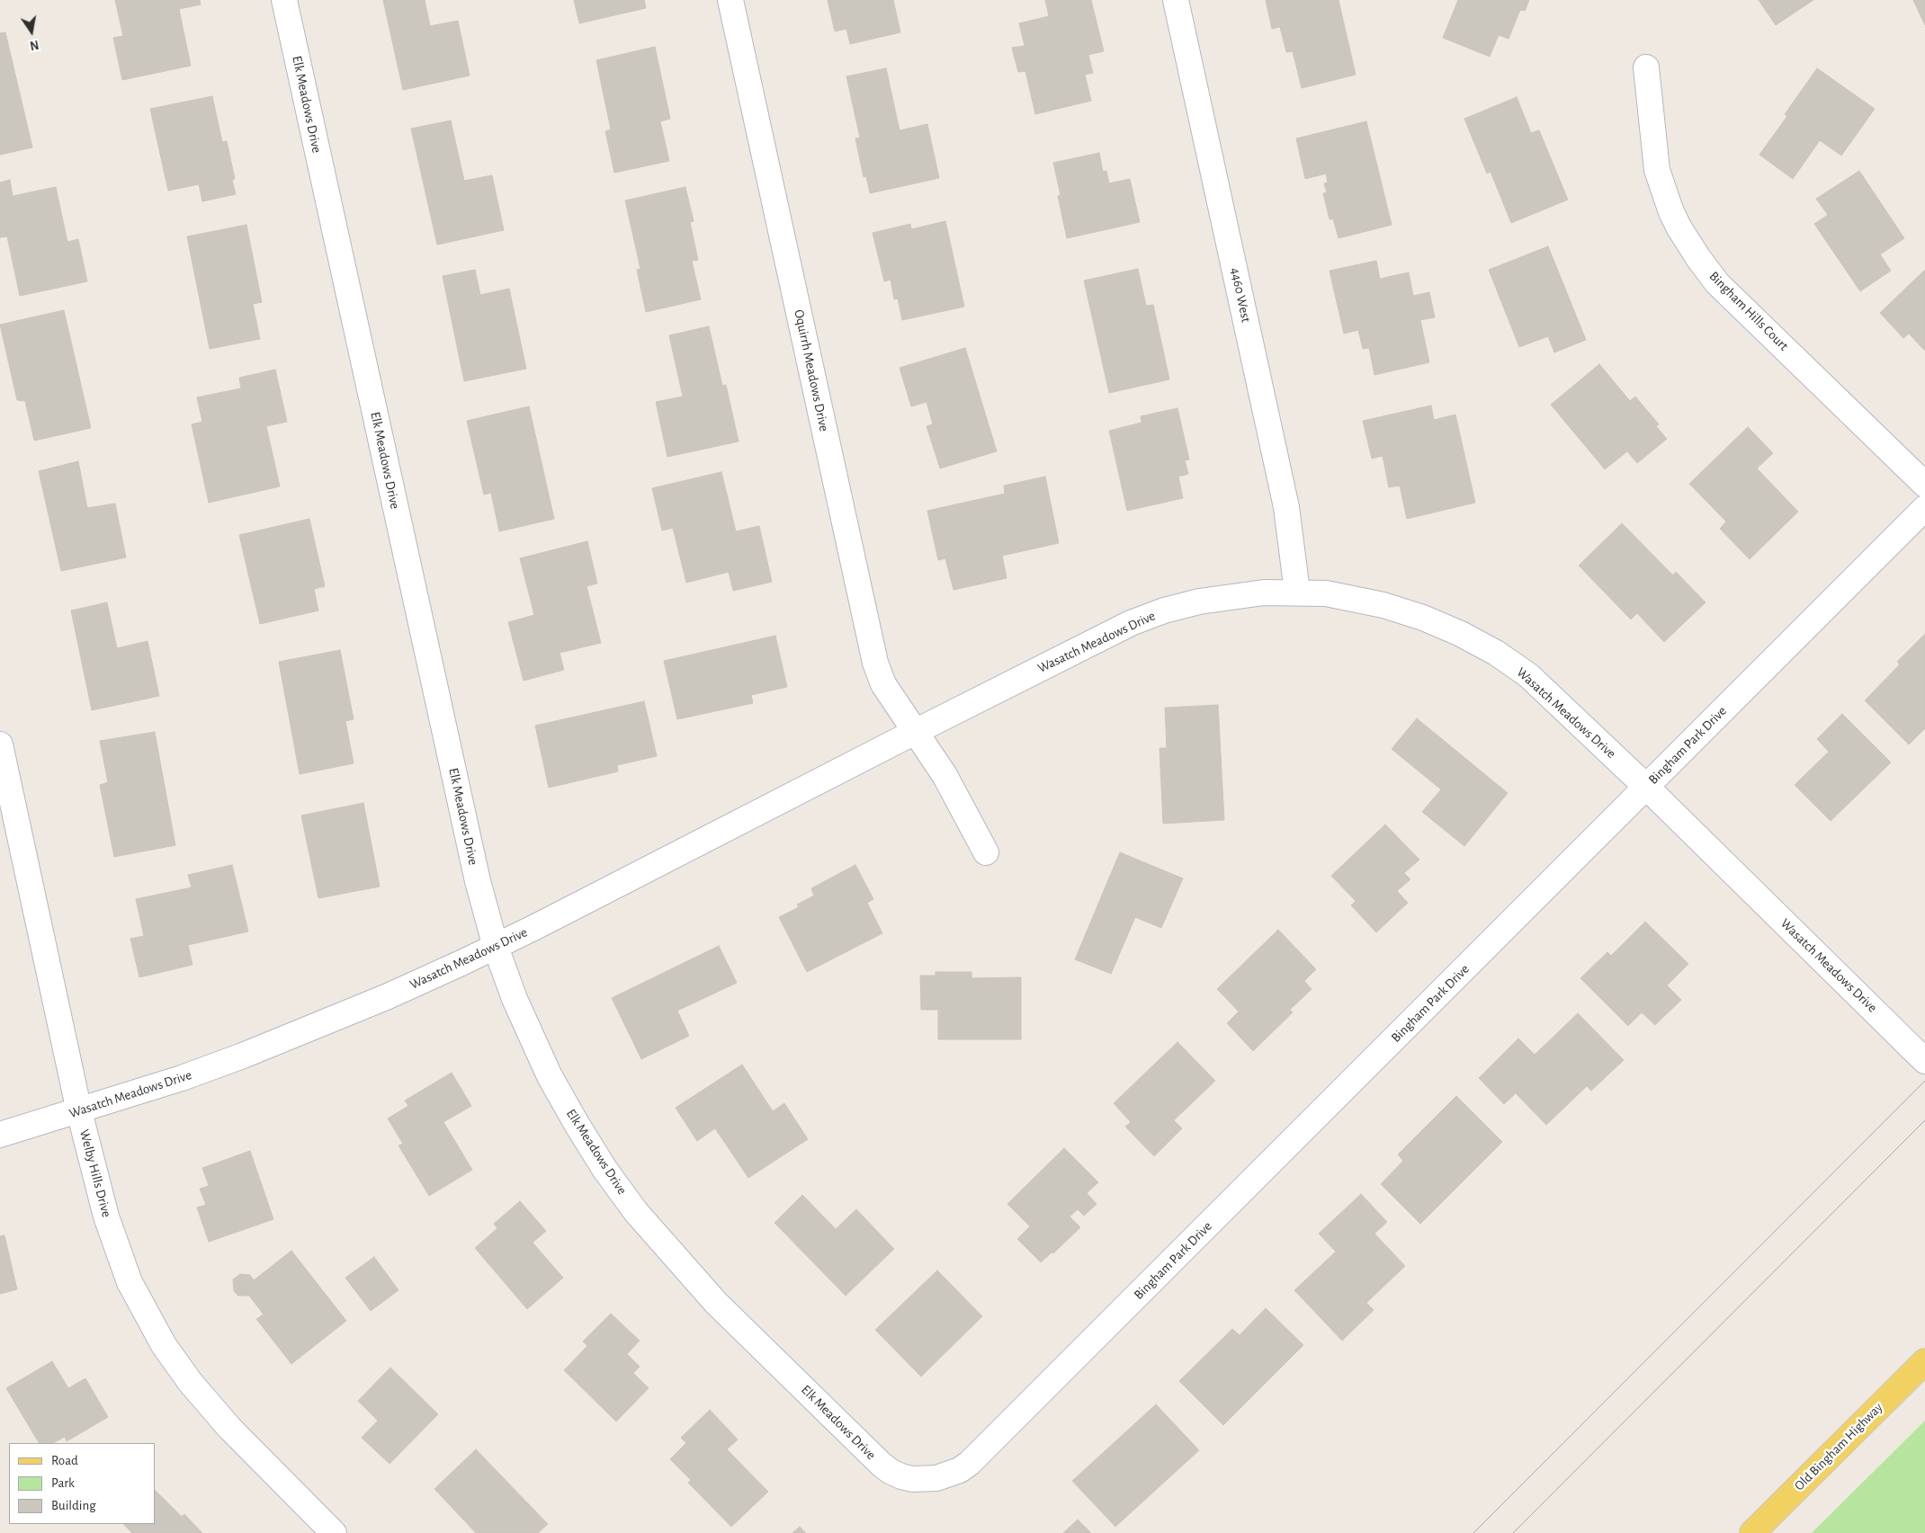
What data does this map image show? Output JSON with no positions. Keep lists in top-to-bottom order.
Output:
{
  "streets": {
    "main road": ["Old Bingham Highway"],
    "street": [
      "Elk Meadows Drive",
      "4460 West",
      "Bingham Hills Court",
      "Oquirrh Meadows Drive",
      "Wasatch Meadows Drive",
      "Bingham Park Drive",
      "Welby Hills Drive"
    ]
  },
  "crossings": [
    ["Elk Meadows Drive", "Wasatch Meadows Drive"],
    ["Elk Meadows Drive", "Bingham Park Drive"],
    ["4460 West", "Wasatch Meadows Drive"],
    ["Oquirrh Meadows Drive", "Wasatch Meadows Drive"],
    ["Wasatch Meadows Drive", "Bingham Park Drive"],
    ["Wasatch Meadows Drive", "Welby Hills Drive"]
  ],
  "legend": ["Road", "Park", "Building"],
  "north": "bottom"
}
